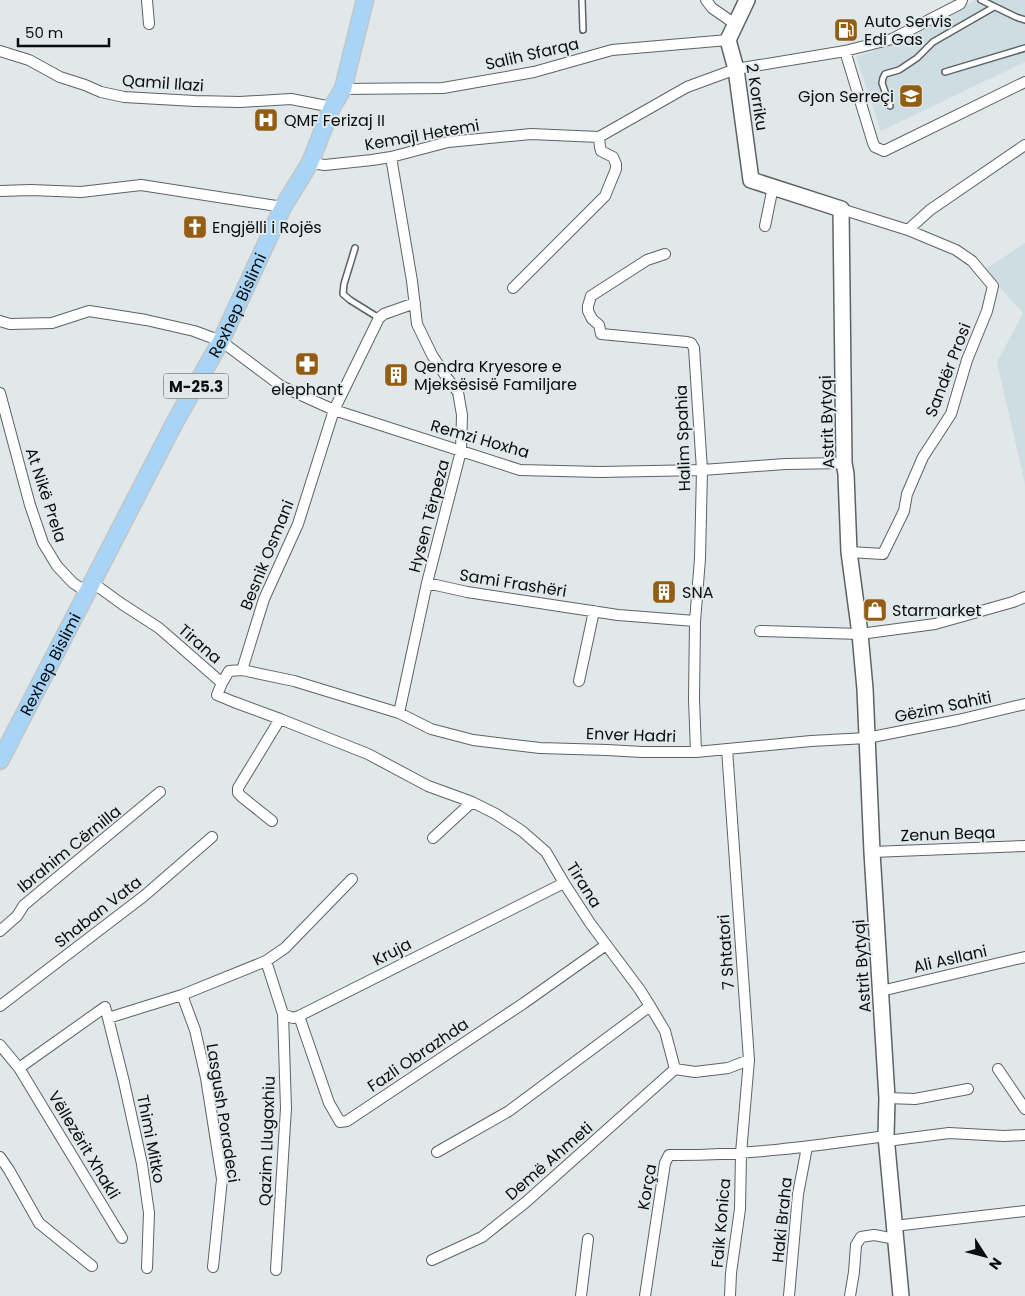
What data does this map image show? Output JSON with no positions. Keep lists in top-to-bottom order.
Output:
{
  "streets": {
    "main road": ["Rexhep Bislimi", "M-25.3"],
    "street": [
      "Salih Sfarqa",
      "Qamil Ilazi",
      "2 Korriku",
      "Kemajl Hetemi",
      "Sandër Prosi",
      "Astrit Bytyqi",
      "Halim Spahia",
      "Remzi Hoxha",
      "At Nikë Prela",
      "Hysen Tërpeza",
      "Besnik Osmani",
      "Sami Frashëri",
      "Tirana",
      "Gëzim Sahiti",
      "Enver Hadri",
      "Zenun Beqa",
      "Ibrahim Cërnilla",
      "Shaban Vata",
      "Kruja",
      "7 Shtatori",
      "Ali Asllani",
      "Fazli Obrazhda",
      "Lasgush Poradeci",
      "Thimi Mitko",
      "Qazim Llugaxhiu",
      "Vëllezërit Xhakli",
      "Demë Ahmeti",
      "Korça",
      "Haki Braha",
      "Faik Konica"
    ]
  },
  "crossings": [
    ["Salih Sfarqa", "2 Korriku"],
    ["Salih Sfarqa", "Rexhep Bislimi"],
    ["Qamil Ilazi", "Rexhep Bislimi"],
    ["2 Korriku", "Astrit Bytyqi"],
    ["Kemajl Hetemi", "Rexhep Bislimi"],
    ["Kemajl Hetemi", "Hysen Tërpeza"],
    ["Rexhep Bislimi", "Remzi Hoxha"],
    ["Rexhep Bislimi", "At Nikë Prela"],
    ["Rexhep Bislimi", "Tirana"],
    ["Sandër Prosi", "Astrit Bytyqi"],
    ["Astrit Bytyqi", "Remzi Hoxha"],
    ["Astrit Bytyqi", "Gëzim Sahiti"],
    ["Astrit Bytyqi", "Enver Hadri"],
    ["Astrit Bytyqi", "Zenun Beqa"],
    ["Astrit Bytyqi", "Ali Asllani"],
    ["Halim Spahia", "Remzi Hoxha"],
    ["Halim Spahia", "Sami Frashëri"],
    ["Halim Spahia", "Enver Hadri"],
    ["Remzi Hoxha", "Hysen Tërpeza"],
    ["Remzi Hoxha", "Besnik Osmani"],
    ["At Nikë Prela", "Tirana"],
    ["Hysen Tërpeza", "Sami Frashëri"],
    ["Hysen Tërpeza", "Enver Hadri"],
    ["Tirana", "Kruja"],
    ["Tirana", "Fazli Obrazhda"],
    ["Tirana", "Demë Ahmeti"],
    ["Gëzim Sahiti", "Enver Hadri"],
    ["Enver Hadri", "7 Shtatori"],
    ["Kruja", "Fazli Obrazhda"],
    ["7 Shtatori", "Korça"],
    ["7 Shtatori", "Faik Konica"],
    ["Korça", "Faik Konica"]
  ],
  "places": {
    "fuel station": ["Auto Servis Edi Gas"],
    "school or university": ["Gjon Serreçi"],
    "hospital": ["QMF Ferizaj II"],
    "church": ["Engjëlli i Rojës"],
    "pharmacy": ["elephant"],
    "building": ["Qendra Kryesore e Mjeksësisë Familjare", "SNA"],
    "shop": ["Starmarket"]
  },
  "scale_bar": "50 m",
  "north": "bottom right"
}
